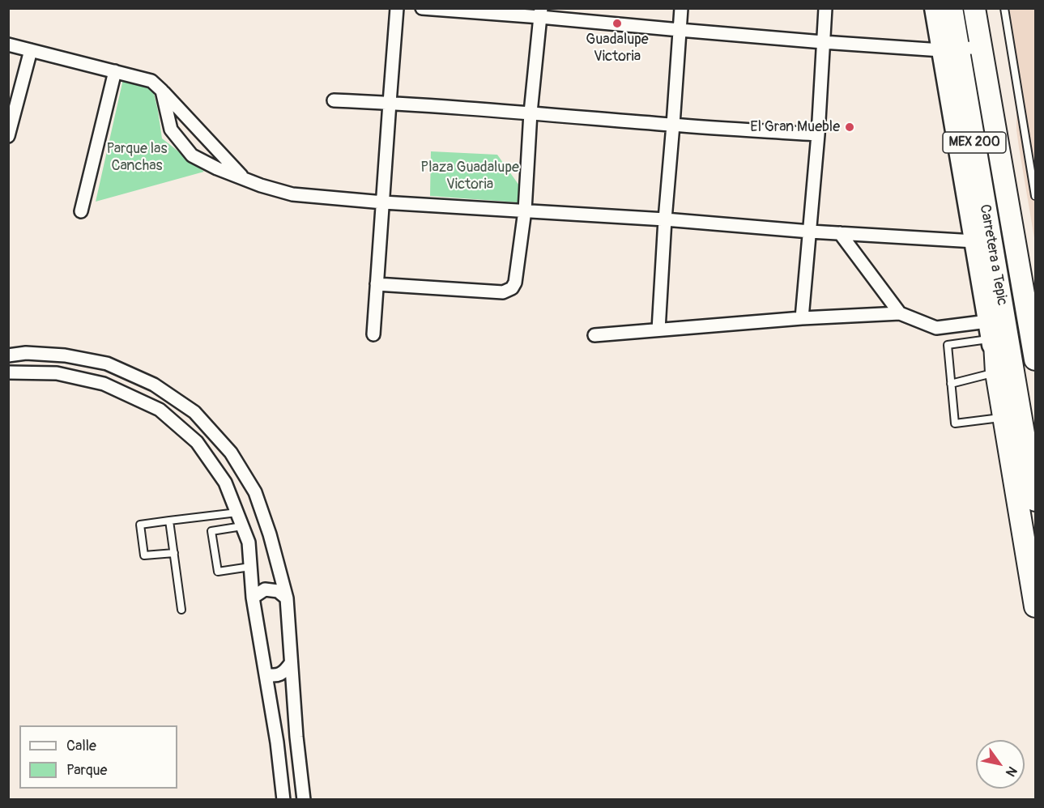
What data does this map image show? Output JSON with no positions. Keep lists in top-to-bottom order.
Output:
{
  "streets": {
    "highway": ["MEX 200", "Carretera a Tepic"]
  },
  "parks": ["Parque las Canchas", "Plaza Guadalupe Victoria"],
  "places": ["Guadalupe Victoria", "El Gran Mueble"],
  "legend": ["Calle", "Parque"],
  "north": "bottom right"
}
